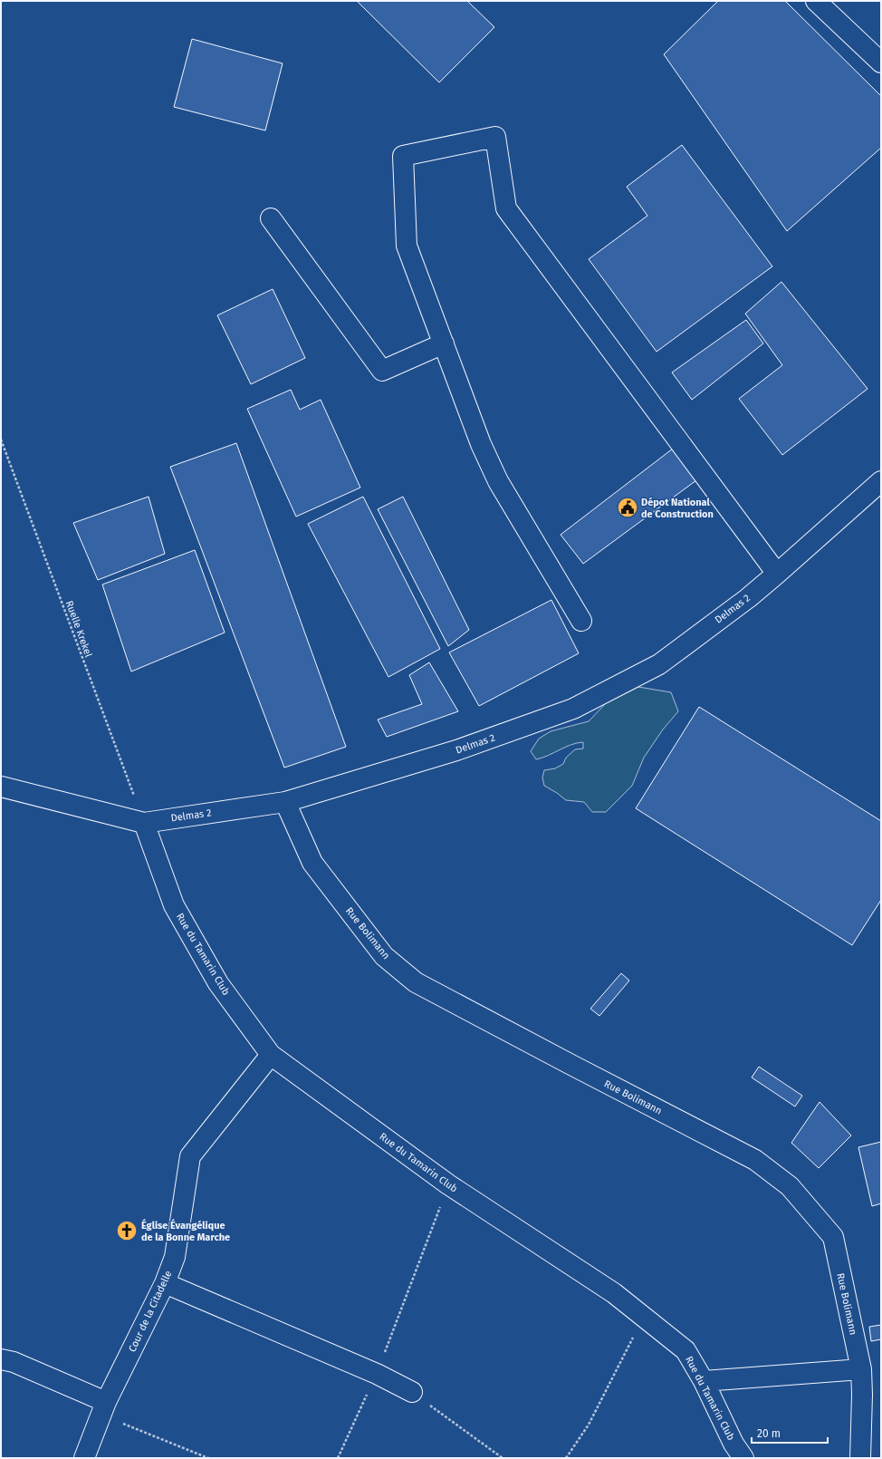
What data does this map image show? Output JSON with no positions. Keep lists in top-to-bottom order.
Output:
{
  "streets": {
    "street": [
      "Delmas 2",
      "Rue Bolimann",
      "Rue du Tamarin Club",
      "Cour de la Citadelle"
    ],
    "path": ["Ruelle Krekel"]
  },
  "crossings": [
    ["Delmas 2", "Ruelle Krekel"],
    ["Delmas 2", "Rue Bolimann"],
    ["Delmas 2", "Rue du Tamarin Club"],
    ["Ruelle Krekel", "Rue du Tamarin Club"],
    ["Rue du Tamarin Club", "Cour de la Citadelle"]
  ],
  "places": {
    "public building": ["Dépot National de Construction"],
    "church": ["Église Évangélique de la Bonne Marche"]
  },
  "scale_bar": "20 m"
}
